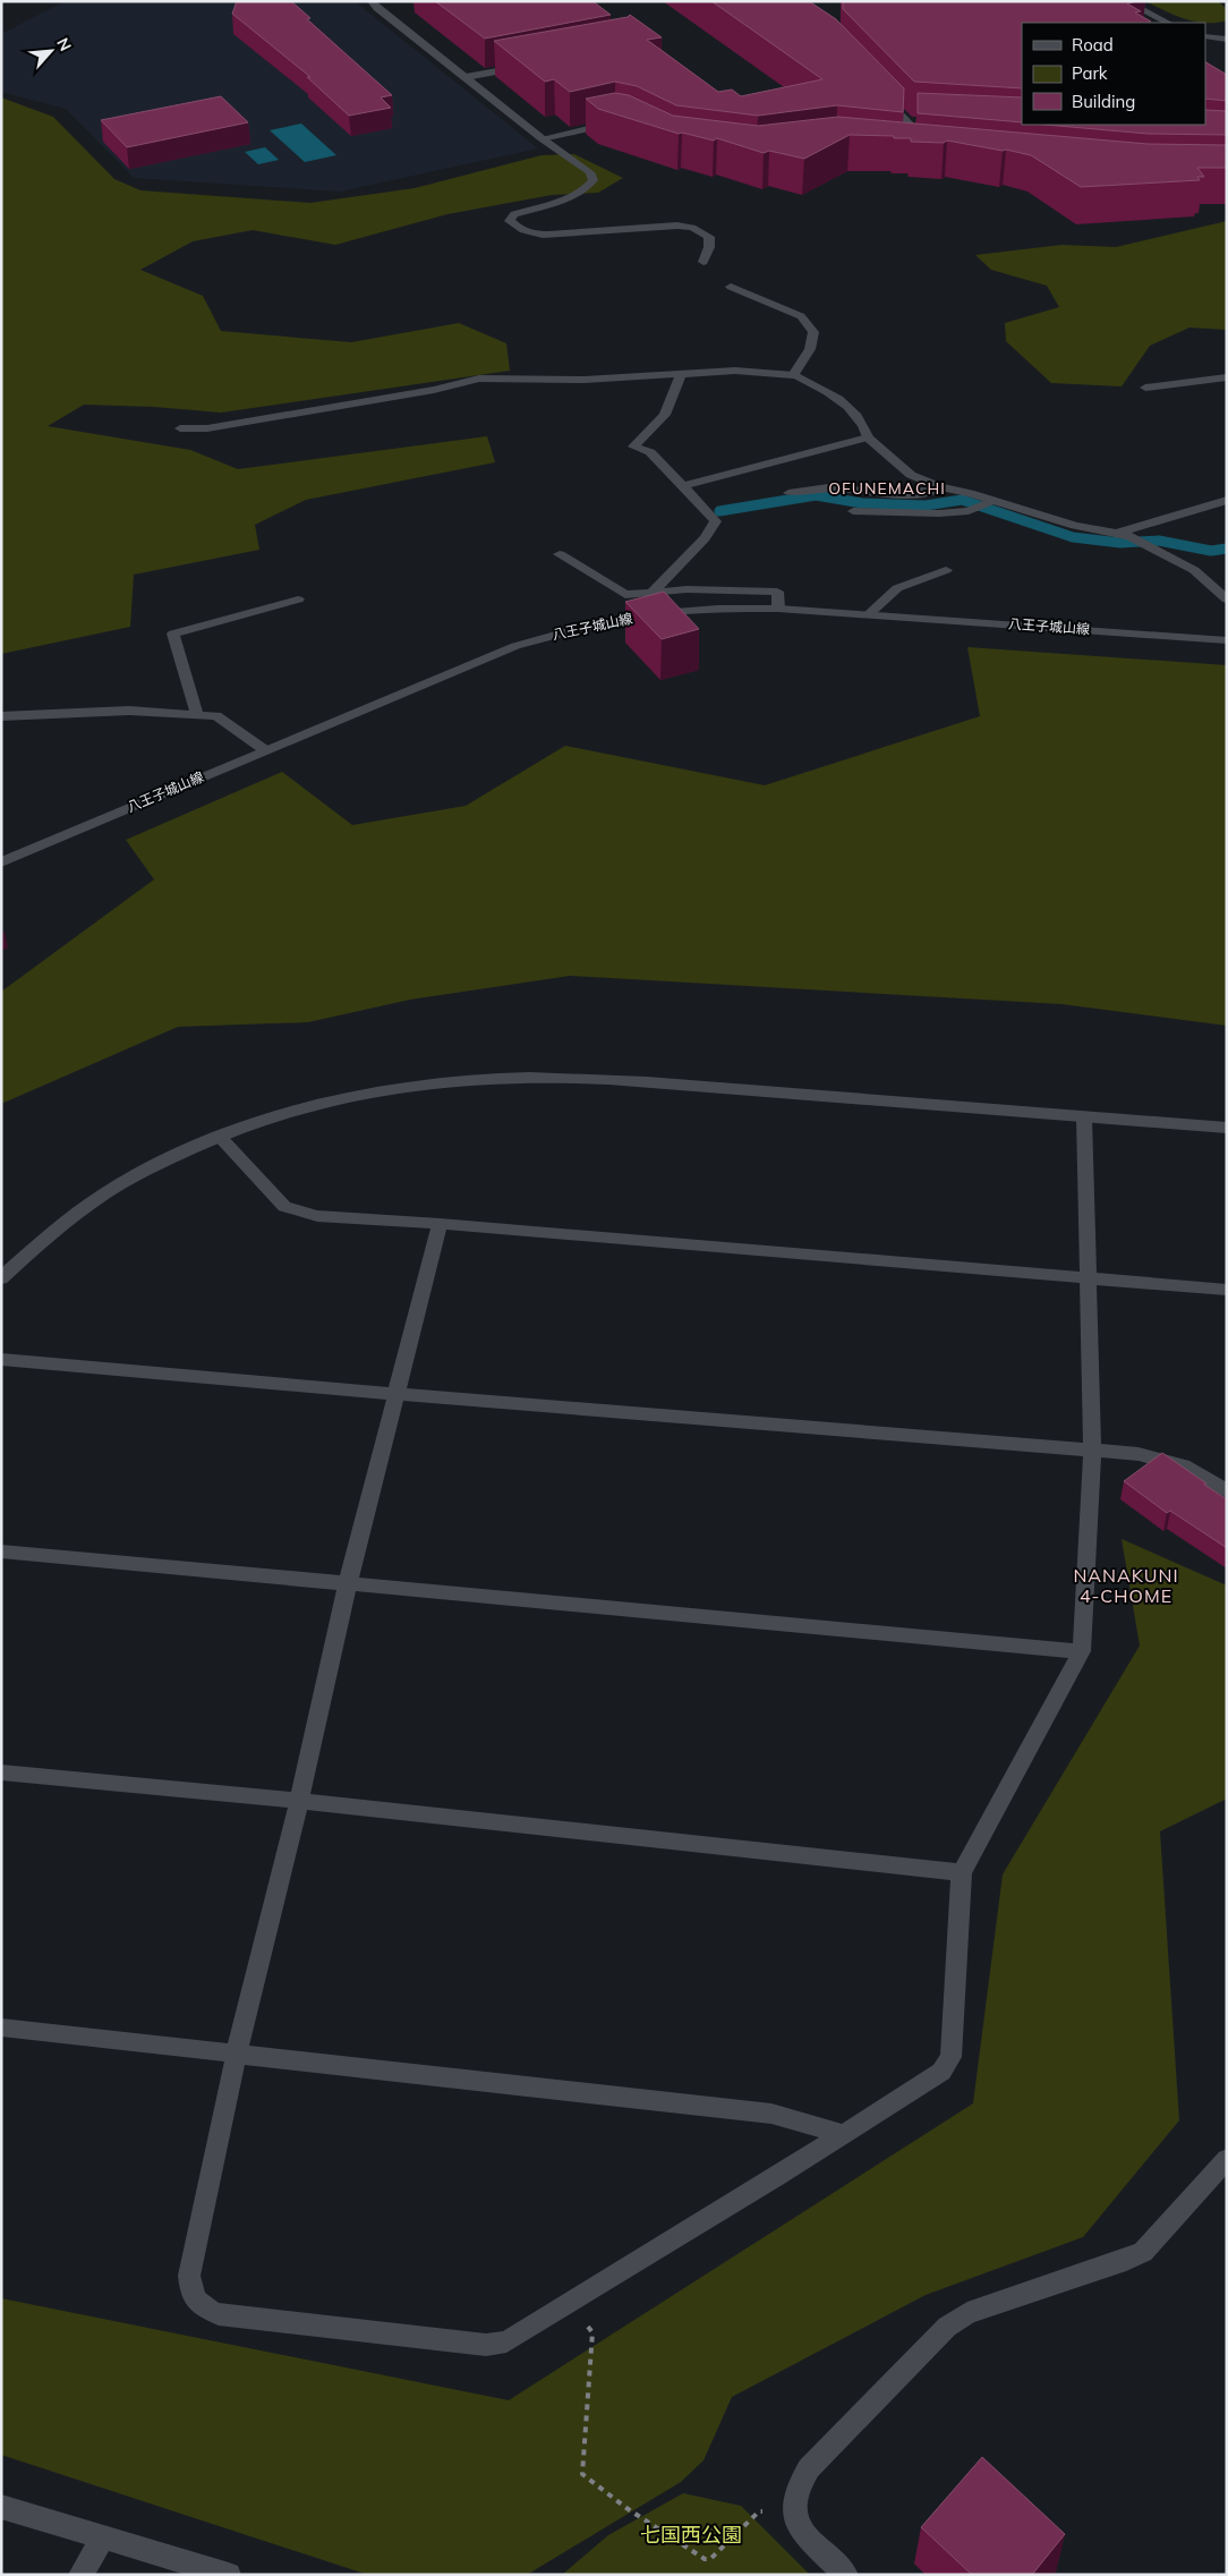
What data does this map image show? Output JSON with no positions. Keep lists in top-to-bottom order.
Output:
{
  "streets": {
    "street": ["八王子城山線"]
  },
  "districts": ["OFUNEMACHI", "NANAKUNI 4-CHOME"],
  "parks": ["七国西公園"],
  "legend": ["Road", "Park", "Building"],
  "north": "top right"
}
